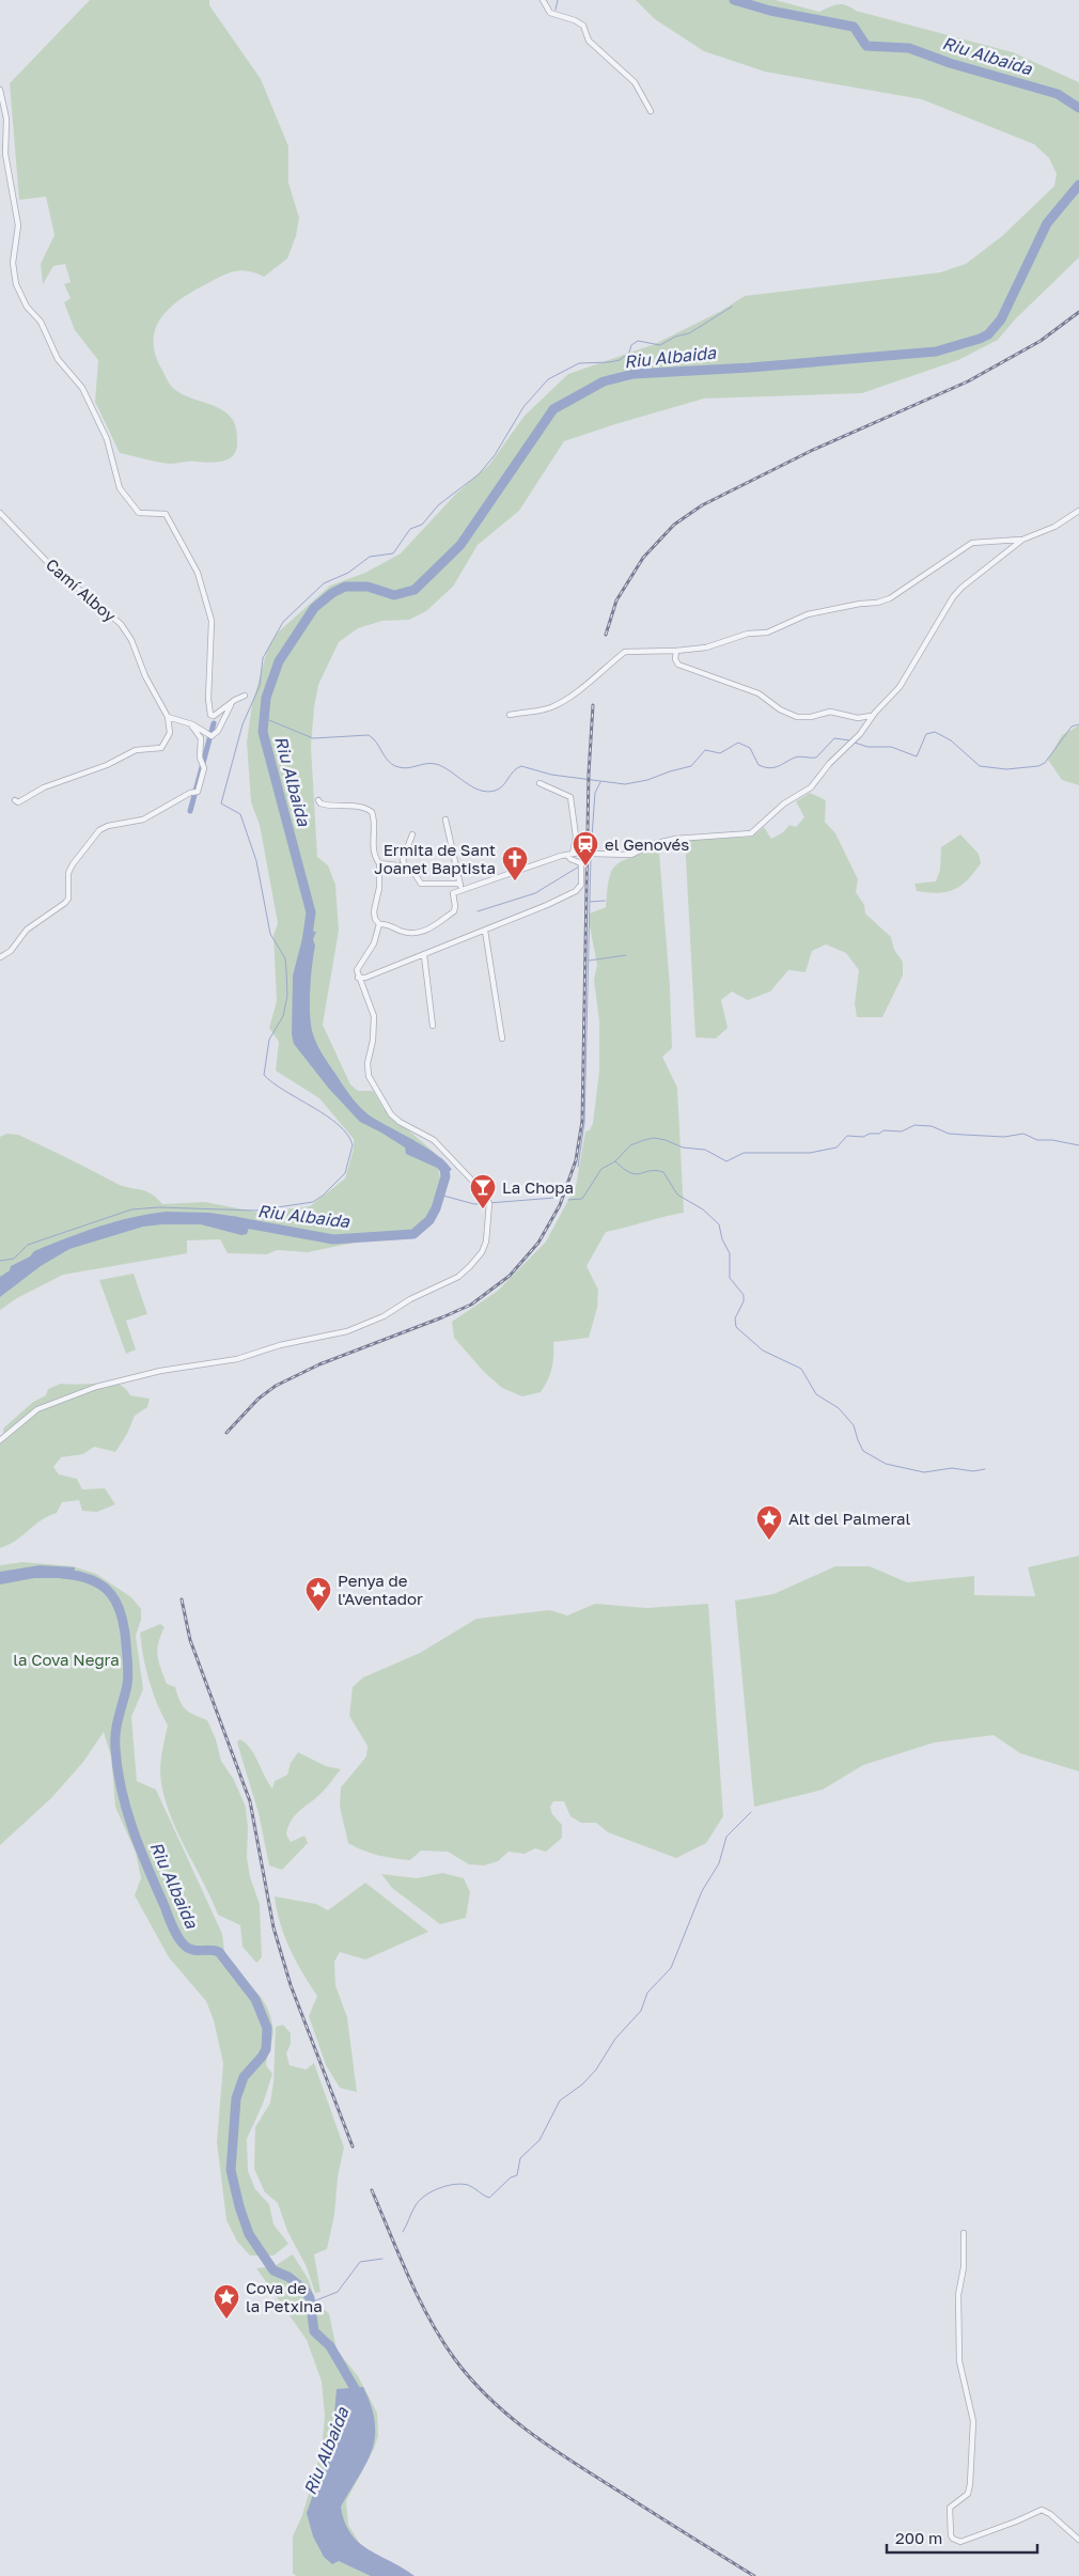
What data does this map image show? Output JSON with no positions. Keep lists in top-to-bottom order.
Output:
{
  "streets": {
    "street": ["Camí Alboy"]
  },
  "water": ["Riu Albaida"],
  "parks": ["la Cova Negra"],
  "places": {
    "station": ["el Genovés"],
    "church": ["Ermita de Sant Joanet Baptista"],
    "bar": ["La Chopa"],
    "place": ["Alt del Palmeral", "Penya de l'Aventador", "Cova de la Petxina"]
  },
  "scale_bar": "200 m"
}
